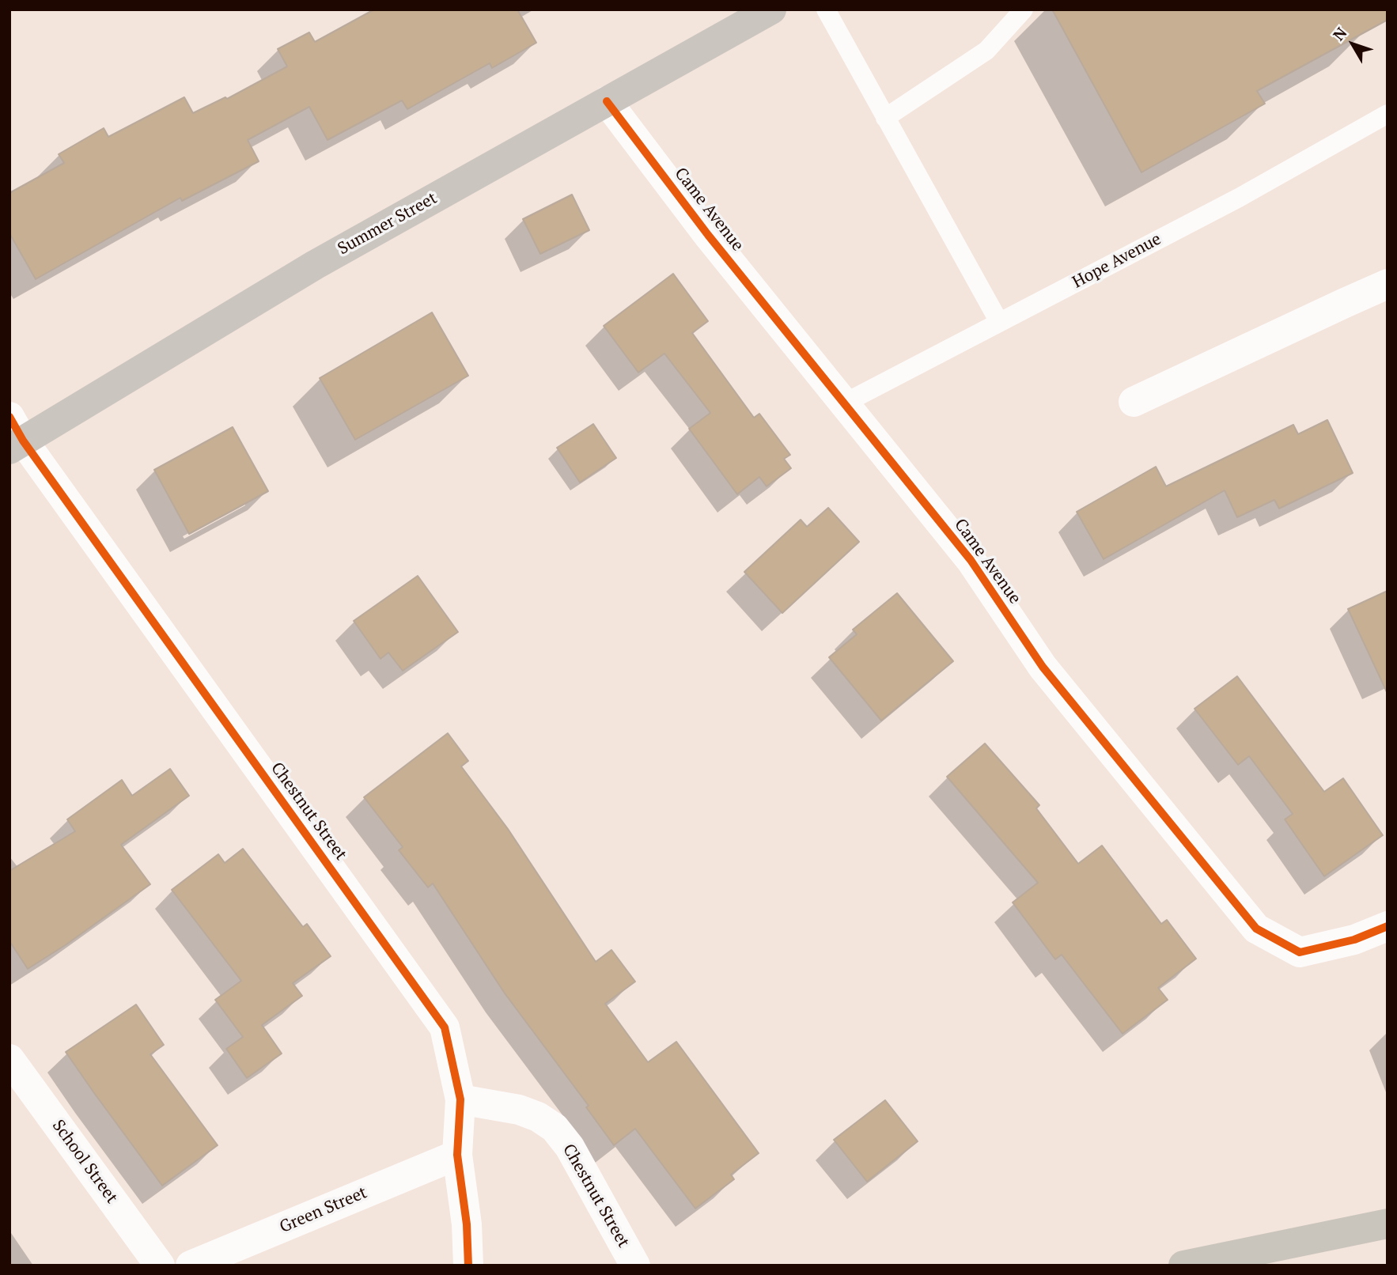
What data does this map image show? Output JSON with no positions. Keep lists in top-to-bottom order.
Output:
{
  "streets": {
    "main road": ["Summer Street"],
    "street": [
      "Came Avenue",
      "Chestnut Street",
      "School Street",
      "Green Street"
    ],
    "lane": ["Hope Avenue"]
  },
  "crossings": [
    ["Came Avenue", "Summer Street"],
    ["Came Avenue", "Hope Avenue"],
    ["Summer Street", "Chestnut Street"],
    ["Chestnut Street", "Green Street"]
  ],
  "north": "top left"
}
